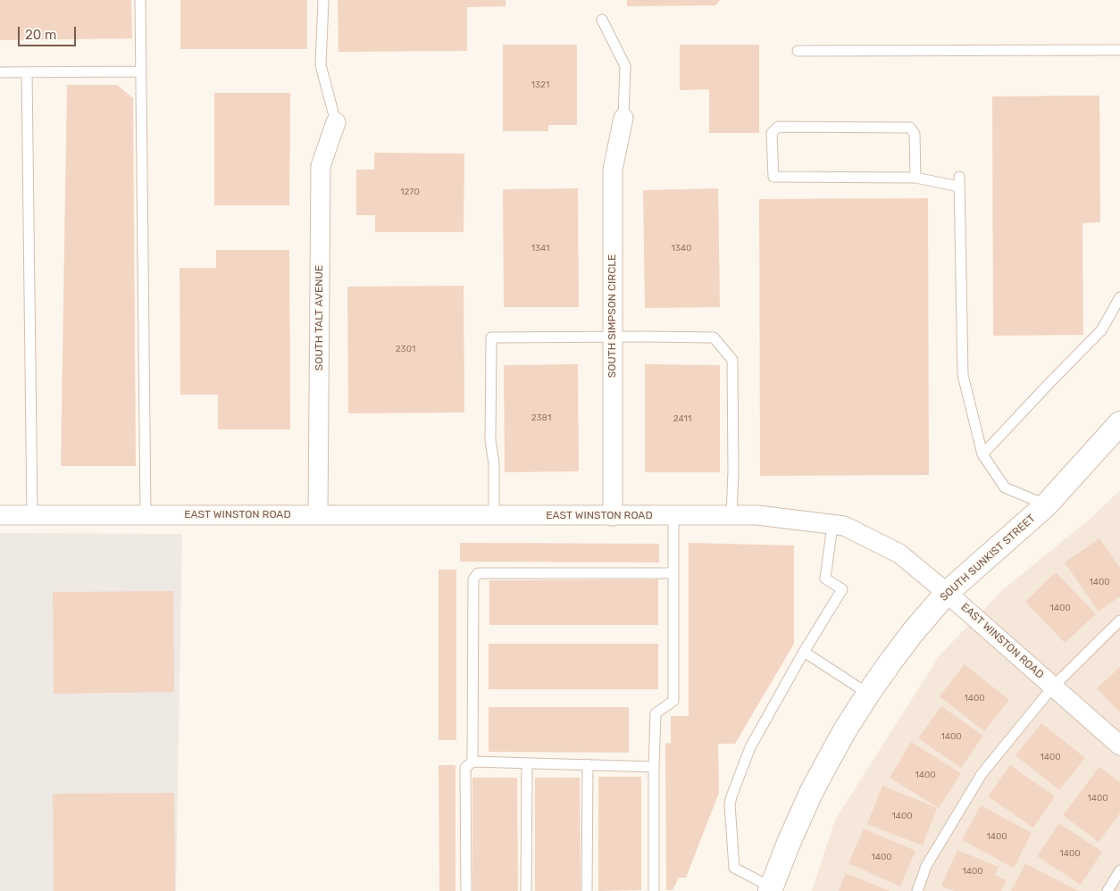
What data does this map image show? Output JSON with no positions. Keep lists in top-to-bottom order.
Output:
{
  "streets": {
    "street": [
      "SOUTH SIMPSON CIRCLE",
      "SOUTH TALT AVENUE",
      "EAST WINSTON ROAD",
      "SOUTH SUNKIST STREET"
    ]
  },
  "crossings": [
    ["SOUTH SIMPSON CIRCLE", "EAST WINSTON ROAD"],
    ["SOUTH TALT AVENUE", "EAST WINSTON ROAD"],
    ["EAST WINSTON ROAD", "SOUTH SUNKIST STREET"]
  ],
  "house_numbers": [
    "1321",
    "1270",
    "1341",
    "1340",
    "2301",
    "2381",
    "2411",
    "1400",
    "1400",
    "1400",
    "1400",
    "1400",
    "1400",
    "1400",
    "1400",
    "1400",
    "1400",
    "1400",
    "1400"
  ],
  "scale_bar": "20 m"
}
